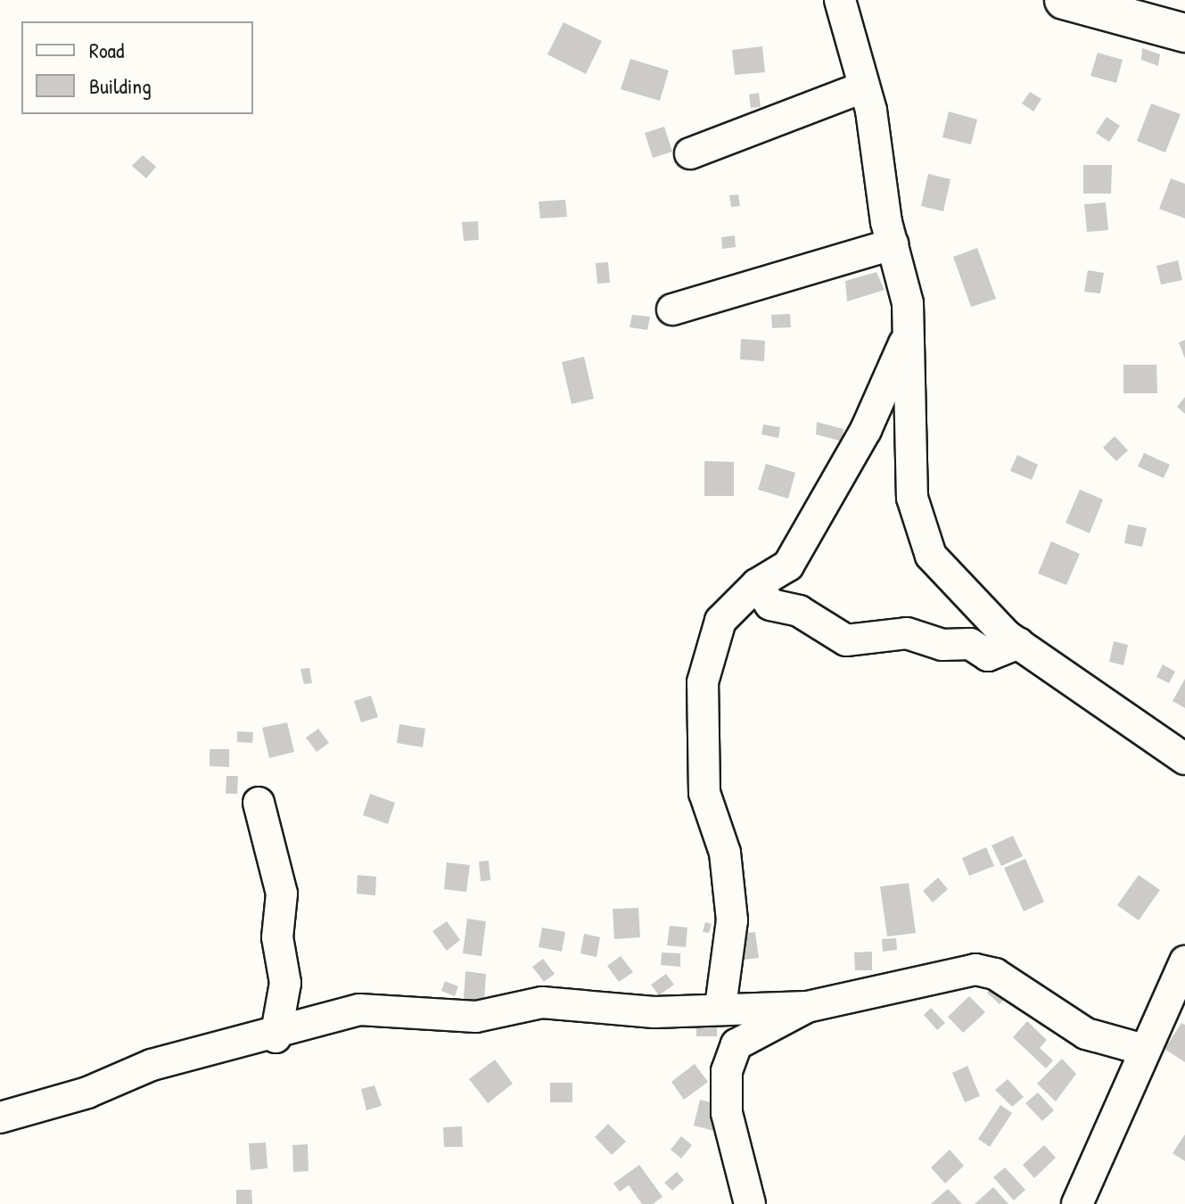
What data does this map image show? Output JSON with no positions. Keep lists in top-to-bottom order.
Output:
{
  "legend": ["Road", "Building"]
}
